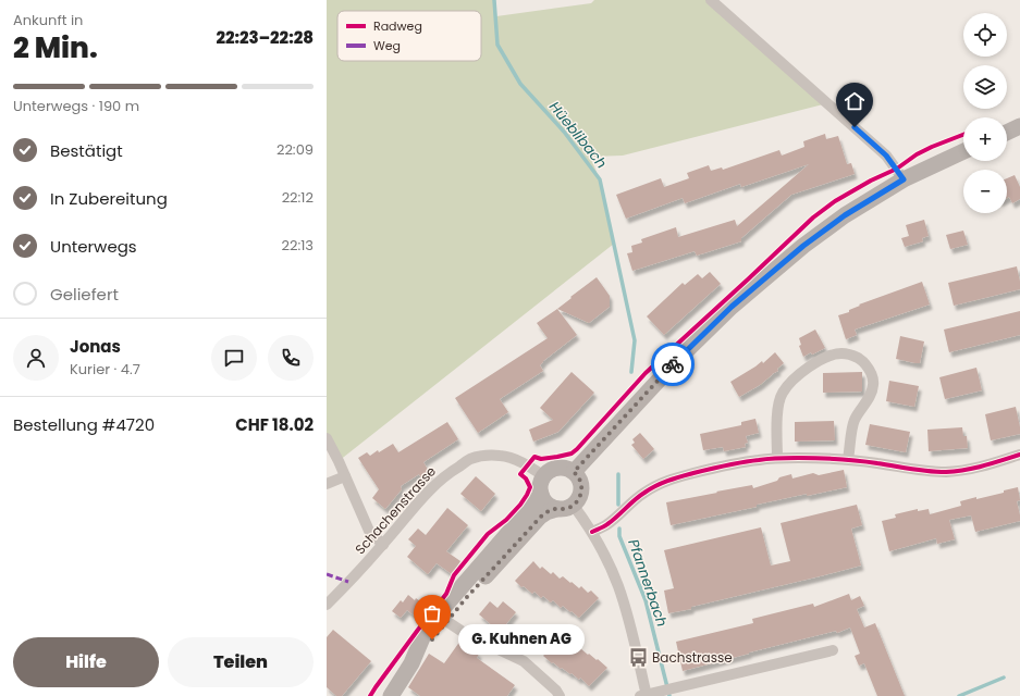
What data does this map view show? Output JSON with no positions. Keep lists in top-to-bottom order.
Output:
{
  "streets": {
    "street": ["Schachenstrasse"]
  },
  "water": ["Hüeblibach", "Pfannerbach"],
  "places": {
    "other": ["G. Kuhnen AG"],
    "bus stop": ["Bachstrasse"]
  },
  "legend": ["Radweg", "Weg"],
  "page": {
    "heading": ["2 Min.", "Ankunft in", "22:23–22:28"],
    "panel": [
      "Jonas",
      "Kurier · 4.7",
      "Bestellung #4720",
      "CHF 18.02"
    ],
    "map_buttons": ["+", "−"],
    "bar": "Unterwegs · 190 m",
    "list": [
      ["Bestätigt", "22:09"],
      ["In Zubereitung", "22:12"],
      ["Unterwegs", "22:13"],
      "Geliefert"
    ],
    "bubble": "G. Kuhnen AG",
    "buttons": ["Hilfe", "Teilen"]
  }
}
